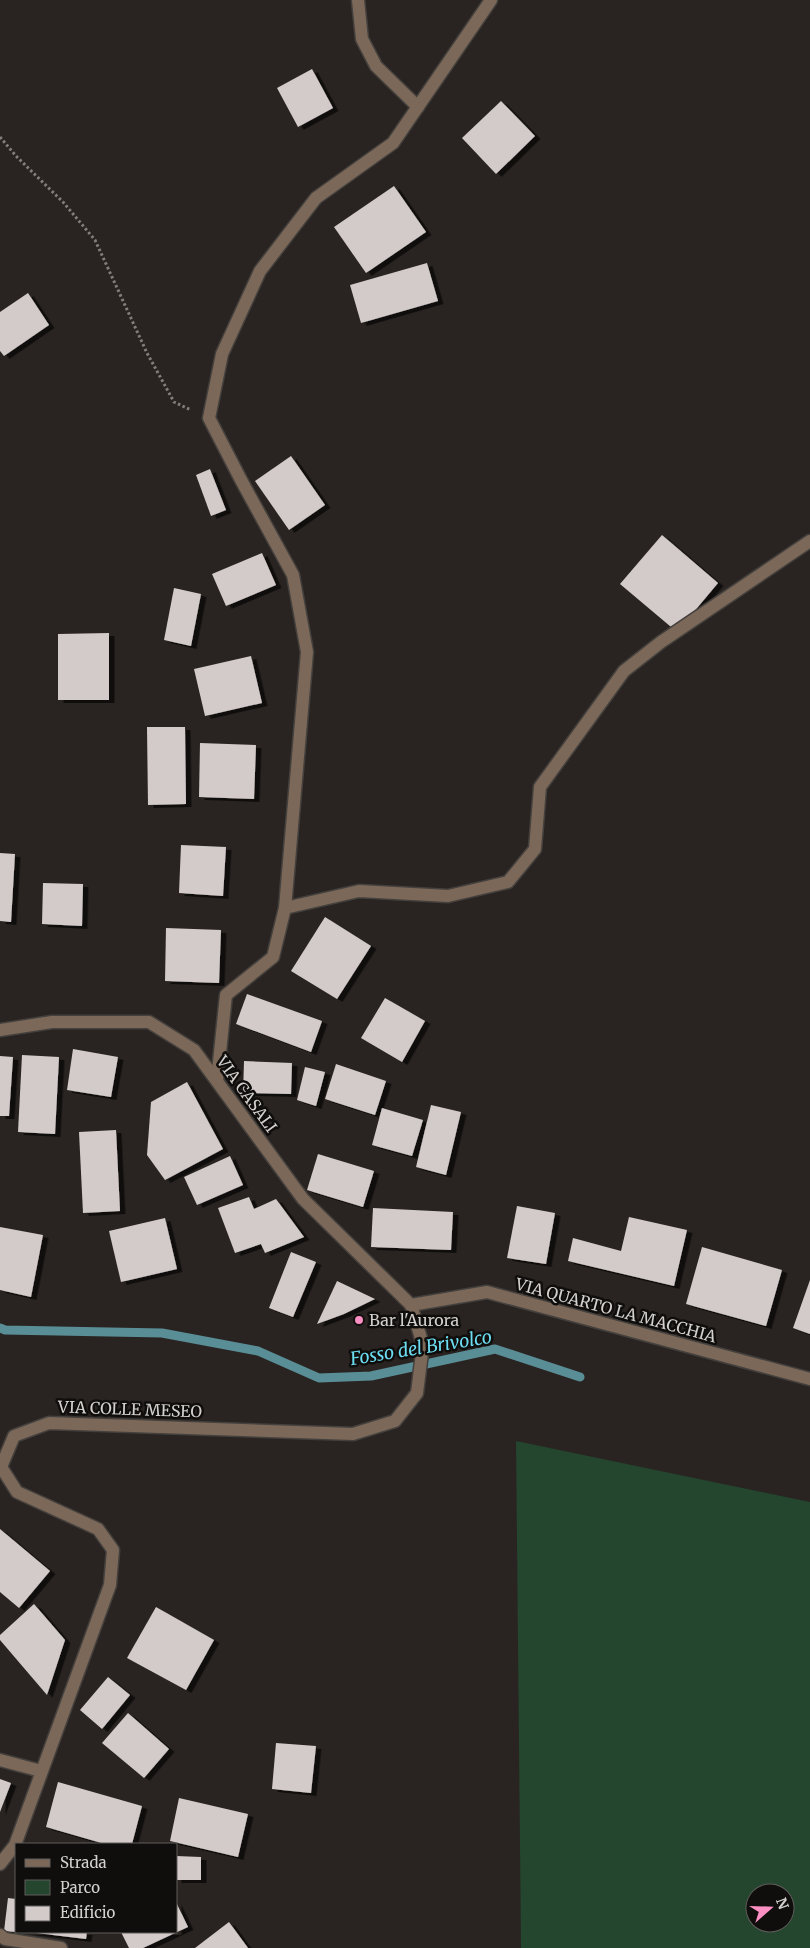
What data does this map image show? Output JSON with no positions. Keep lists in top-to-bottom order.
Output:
{
  "streets": {
    "street": ["VIA CASALI", "VIA QUARTO LA MACCHIA", "VIA COLLE MESEO"]
  },
  "crossings": [
    ["VIA CASALI", "VIA QUARTO LA MACCHIA"],
    ["VIA CASALI", "VIA COLLE MESEO"],
    ["VIA QUARTO LA MACCHIA", "VIA COLLE MESEO"]
  ],
  "water": ["Fosso del Brivolco"],
  "places": ["Bar l'Aurora"],
  "legend": ["Strada", "Parco", "Edificio"],
  "north": "right"
}
